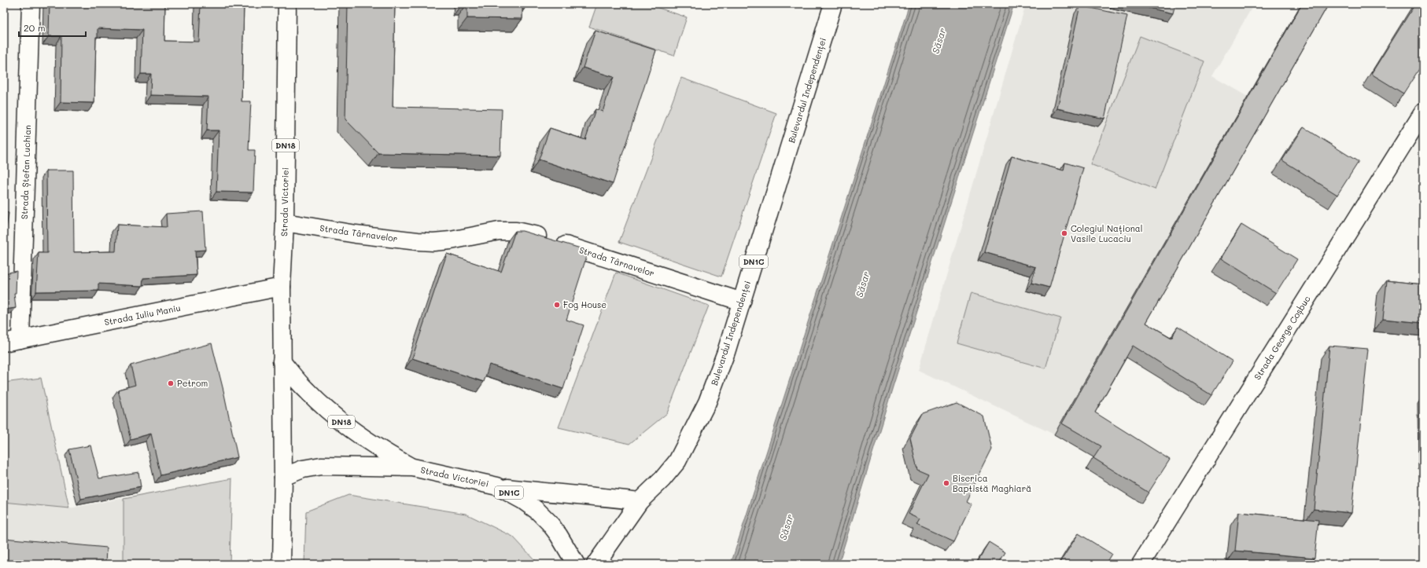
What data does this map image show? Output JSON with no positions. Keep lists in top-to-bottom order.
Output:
{
  "streets": {
    "main road": [
      "Bulevardul Independenței",
      "DN18",
      "Strada Ștefan Luchian",
      "Strada Victoriei",
      "Strada Târnavelor",
      "DN1C",
      "Strada Iuliu Maniu",
      "Strada George Coșbuc"
    ]
  },
  "crossings": [
    ["Bulevardul Independenței", "Strada Târnavelor"],
    ["Bulevardul Independenței", "DN1C"],
    ["Strada Ștefan Luchian", "Strada Iuliu Maniu"],
    ["Strada Victoriei", "Strada Târnavelor"],
    ["Strada Victoriei", "DN1C"],
    ["Strada Victoriei", "Strada Iuliu Maniu"]
  ],
  "water": ["Săsar"],
  "places": [
    "Colegiul Național Vasile Lucaciu",
    "Fog House",
    "Petrom",
    "Biserica Baptistă Maghiară"
  ],
  "scale_bar": "20 m"
}
